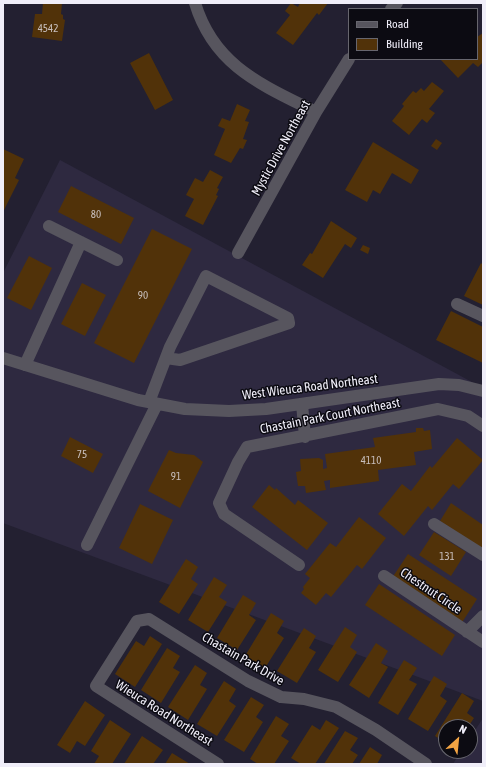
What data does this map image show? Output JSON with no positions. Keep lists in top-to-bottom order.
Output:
{
  "streets": {
    "street": [
      "Mystic Drive Northeast",
      "West Wieuca Road Northeast",
      "Chastain Park Court Northeast",
      "Chestnut Circle",
      "Chastain Park Drive",
      "Wieuca Road Northeast"
    ]
  },
  "crossings": [
    ["Chastain Park Drive", "Wieuca Road Northeast"]
  ],
  "house_numbers": [
    "4542",
    "80",
    "90",
    "75",
    "4110",
    "91",
    "131"
  ],
  "legend": ["Road", "Building"],
  "north": "top right"
}
